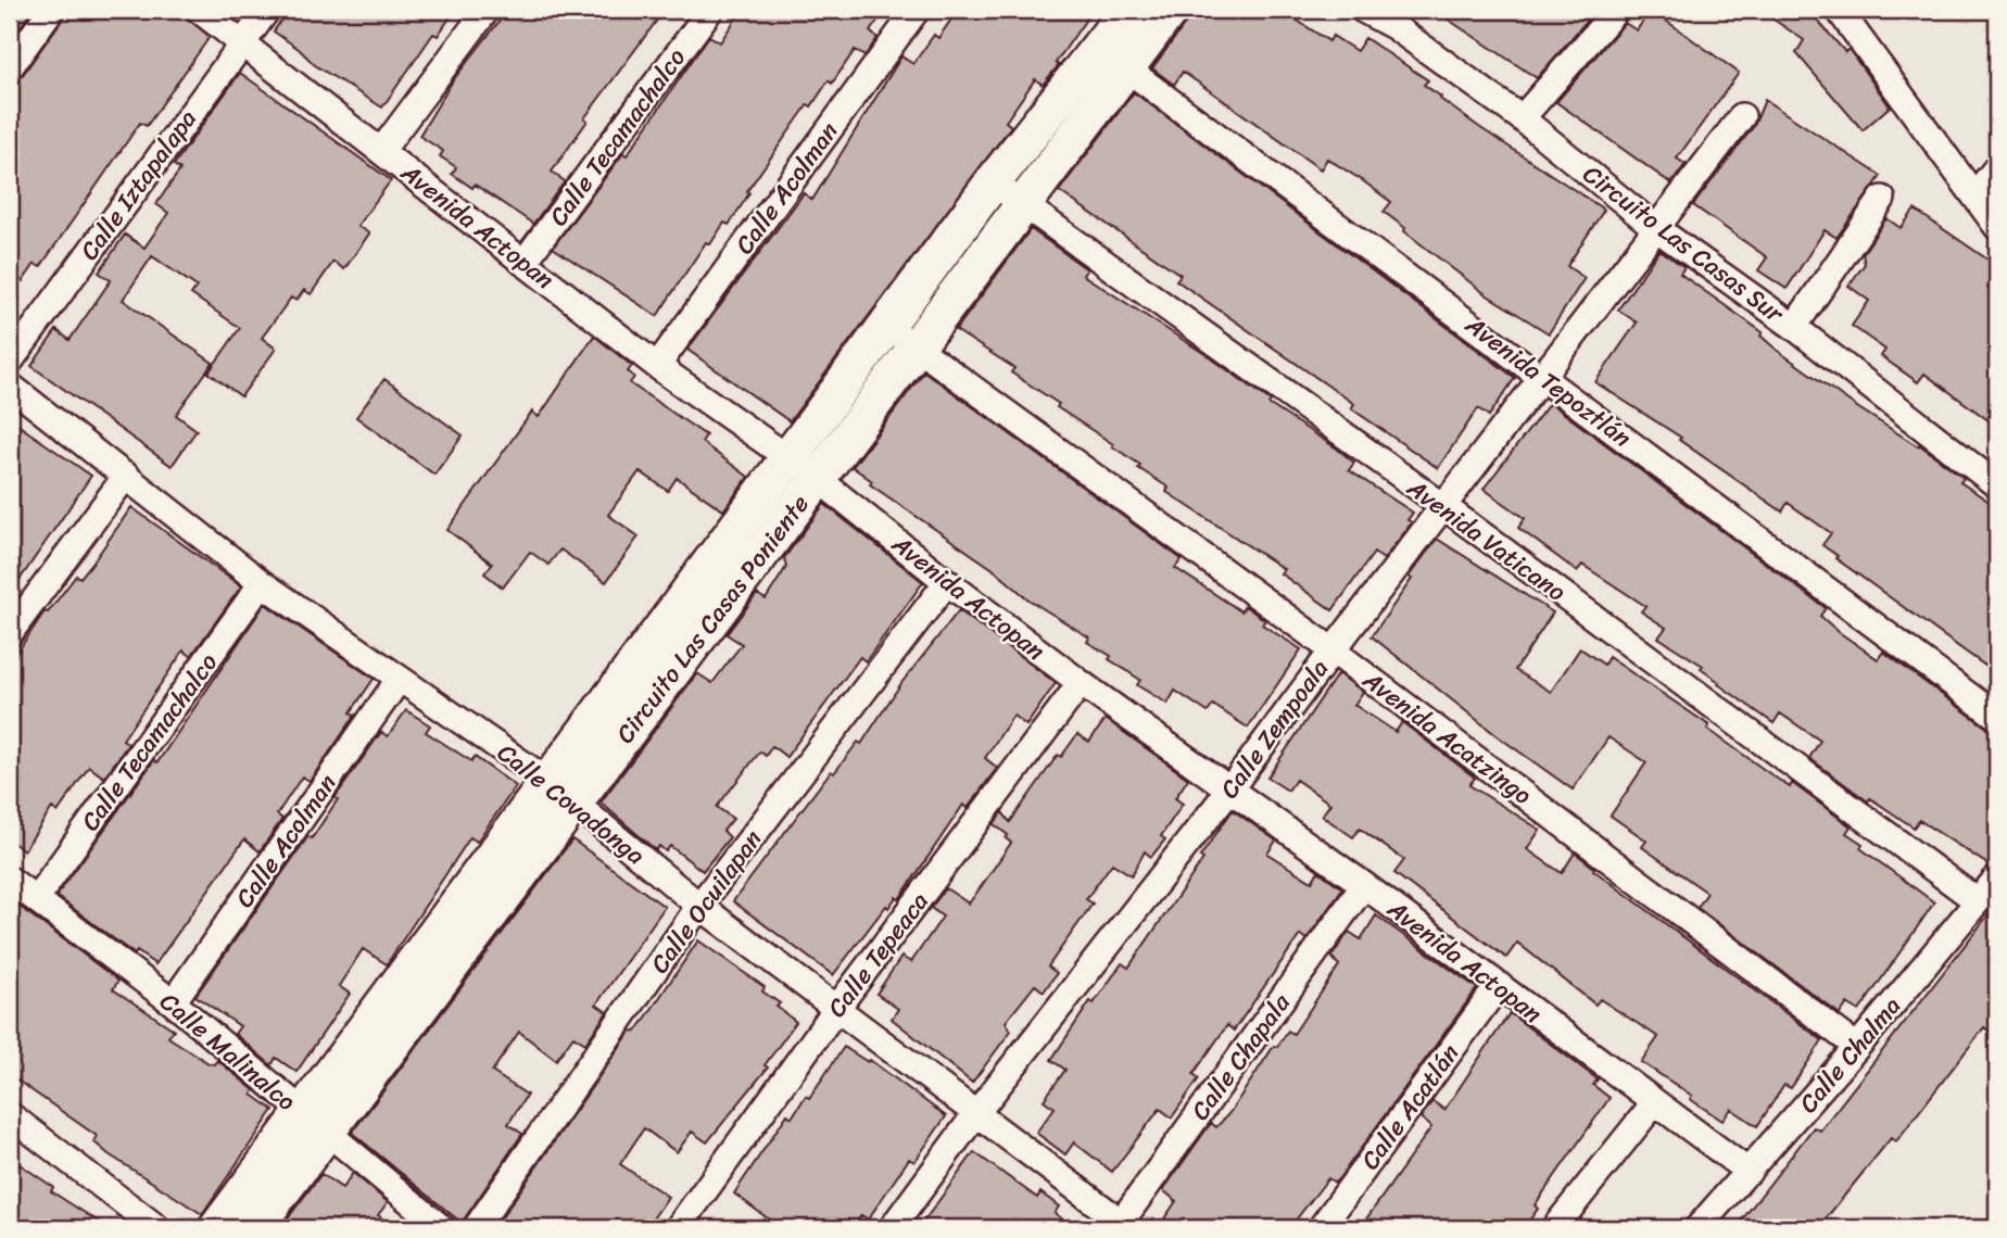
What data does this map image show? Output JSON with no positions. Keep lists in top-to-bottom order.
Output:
{
  "streets": {
    "street": [
      "Calle Tecamachalco",
      "Calle Iztapalapa",
      "Calle Acolman",
      "Avenida Actopan",
      "Circuito Las Casas Sur",
      "Avenida Tepoztlán",
      "Avenida Vaticano",
      "Circuito Las Casas Poniente",
      "Calle Zempoala",
      "Avenida Acatzingo",
      "Calle Covadonga",
      "Calle Ocuilapan",
      "Calle Tepeaca",
      "Calle Malinalco",
      "Calle Chalma",
      "Calle Chapala",
      "Calle Acatlán"
    ]
  },
  "crossings": [
    ["Calle Tecamachalco", "Avenida Actopan"],
    ["Calle Tecamachalco", "Calle Covadonga"],
    ["Calle Tecamachalco", "Calle Malinalco"],
    ["Calle Iztapalapa", "Avenida Actopan"],
    ["Calle Acolman", "Avenida Actopan"],
    ["Calle Acolman", "Calle Covadonga"],
    ["Calle Acolman", "Calle Malinalco"],
    ["Avenida Actopan", "Circuito Las Casas Poniente"],
    ["Avenida Actopan", "Calle Zempoala"],
    ["Avenida Actopan", "Calle Ocuilapan"],
    ["Avenida Actopan", "Calle Tepeaca"],
    ["Avenida Actopan", "Calle Chalma"],
    ["Avenida Actopan", "Calle Chapala"],
    ["Avenida Actopan", "Calle Acatlán"],
    ["Circuito Las Casas Sur", "Calle Zempoala"],
    ["Avenida Tepoztlán", "Circuito Las Casas Poniente"],
    ["Avenida Tepoztlán", "Calle Zempoala"],
    ["Avenida Vaticano", "Circuito Las Casas Poniente"],
    ["Avenida Vaticano", "Calle Zempoala"],
    ["Avenida Vaticano", "Calle Chalma"],
    ["Circuito Las Casas Poniente", "Avenida Acatzingo"],
    ["Circuito Las Casas Poniente", "Calle Covadonga"],
    ["Circuito Las Casas Poniente", "Calle Malinalco"],
    ["Calle Zempoala", "Avenida Acatzingo"],
    ["Calle Zempoala", "Calle Covadonga"],
    ["Avenida Acatzingo", "Calle Chalma"],
    ["Calle Covadonga", "Calle Ocuilapan"],
    ["Calle Covadonga", "Calle Tepeaca"],
    ["Calle Covadonga", "Calle Chapala"]
  ]
}
